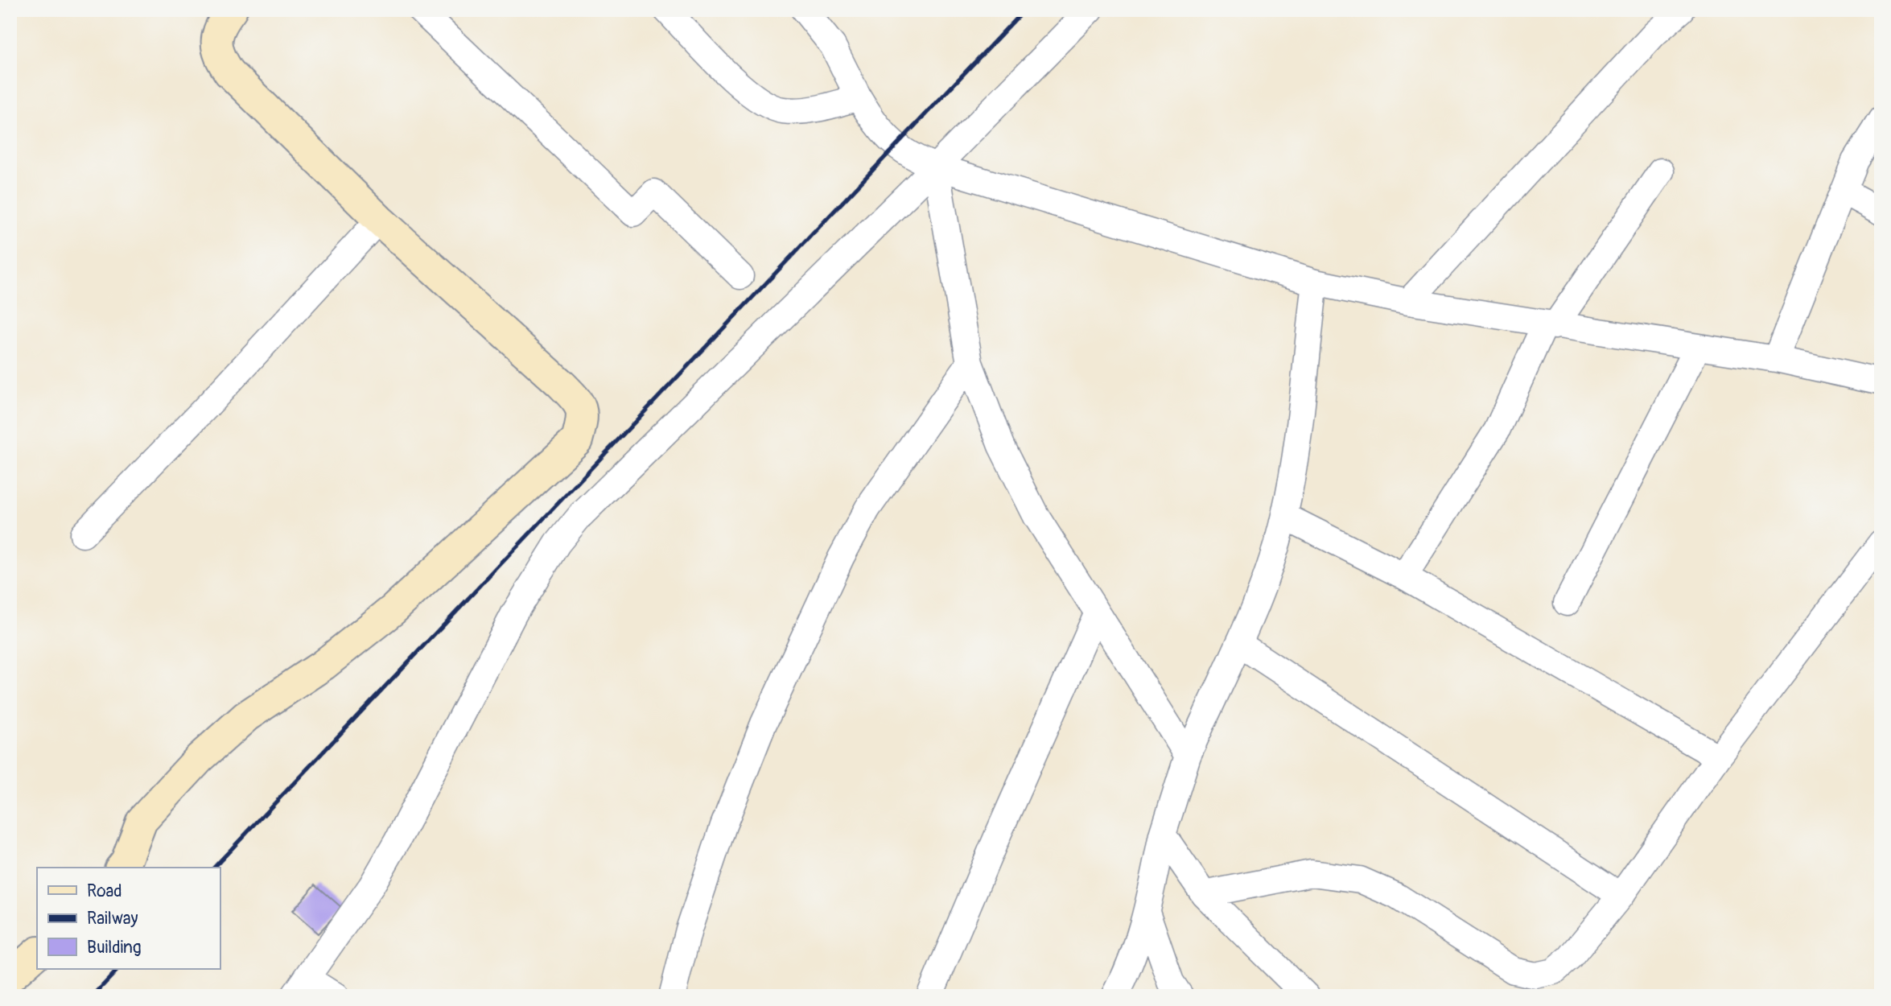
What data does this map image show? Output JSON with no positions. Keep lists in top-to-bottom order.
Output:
{
  "legend": ["Road", "Railway", "Building"]
}
